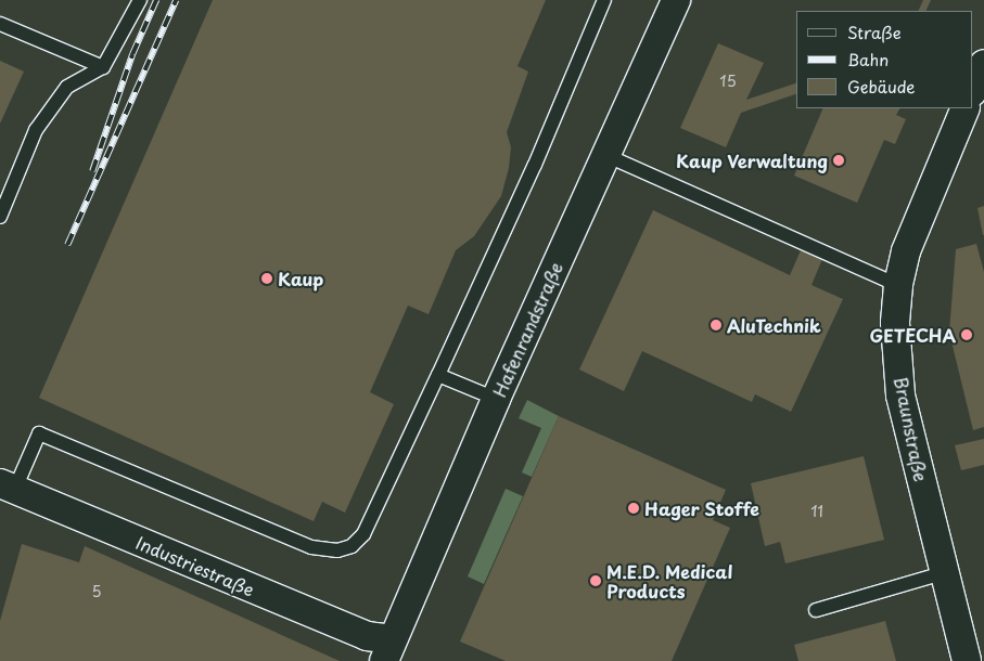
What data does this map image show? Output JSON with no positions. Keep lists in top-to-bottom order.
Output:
{
  "streets": {
    "street": ["Hafenrandstraße", "Braunstraße", "Industriestraße"]
  },
  "crossings": [
    ["Hafenrandstraße", "Industriestraße"]
  ],
  "places": [
    "Kaup Verwaltung",
    "Kaup",
    "AluTechnik",
    "GETECHA",
    "Hager Stoffe",
    "M.E.D. Medical Products"
  ],
  "house_numbers": ["15", "11", "5"],
  "legend": ["Straße", "Bahn", "Gebäude"]
}
